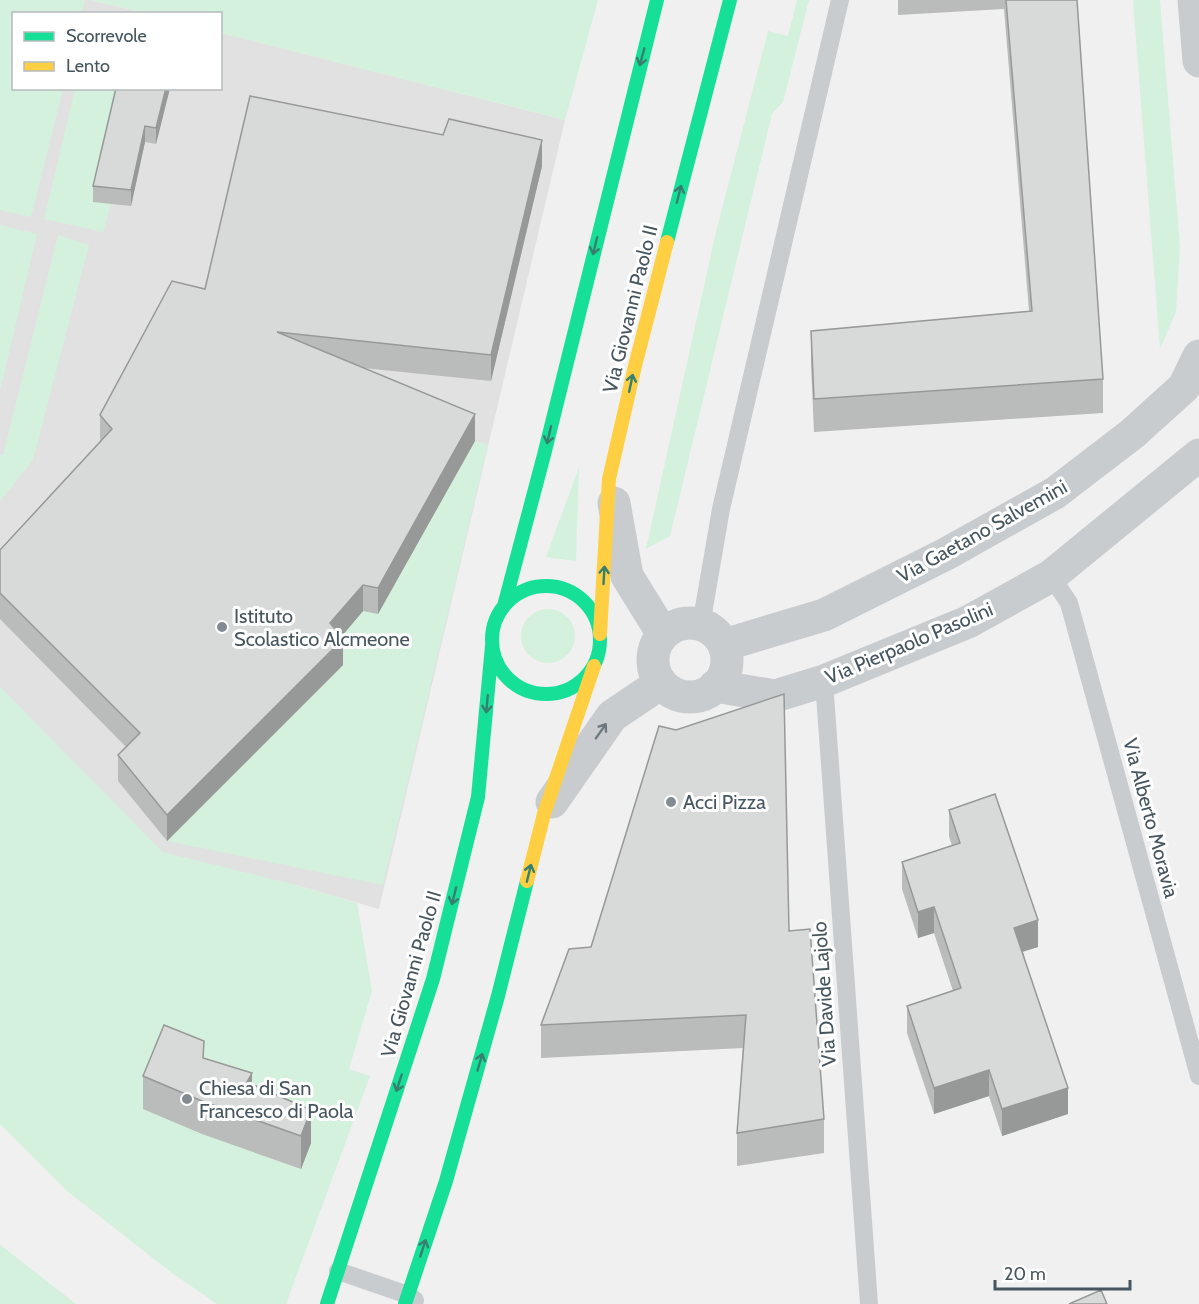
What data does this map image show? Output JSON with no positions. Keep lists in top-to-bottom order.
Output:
{
  "streets": {
    "street": ["Via Giovanni Paolo II", "Via Gaetano Salvemini", "Via Pierpaolo Pasolini"],
    "lane": ["Via Alberto Moravia", "Via Davide Lajolo"]
  },
  "crossings": [
    ["Via Gaetano Salvemini", "Via Pierpaolo Pasolini"],
    ["Via Pierpaolo Pasolini", "Via Alberto Moravia"],
    ["Via Pierpaolo Pasolini", "Via Davide Lajolo"]
  ],
  "places": ["Istituto Scolastico Alcmeone", "Acci Pizza", "Chiesa di San Francesco di Paola"],
  "legend": ["Scorrevole", "Lento"],
  "scale_bar": "20 m"
}
